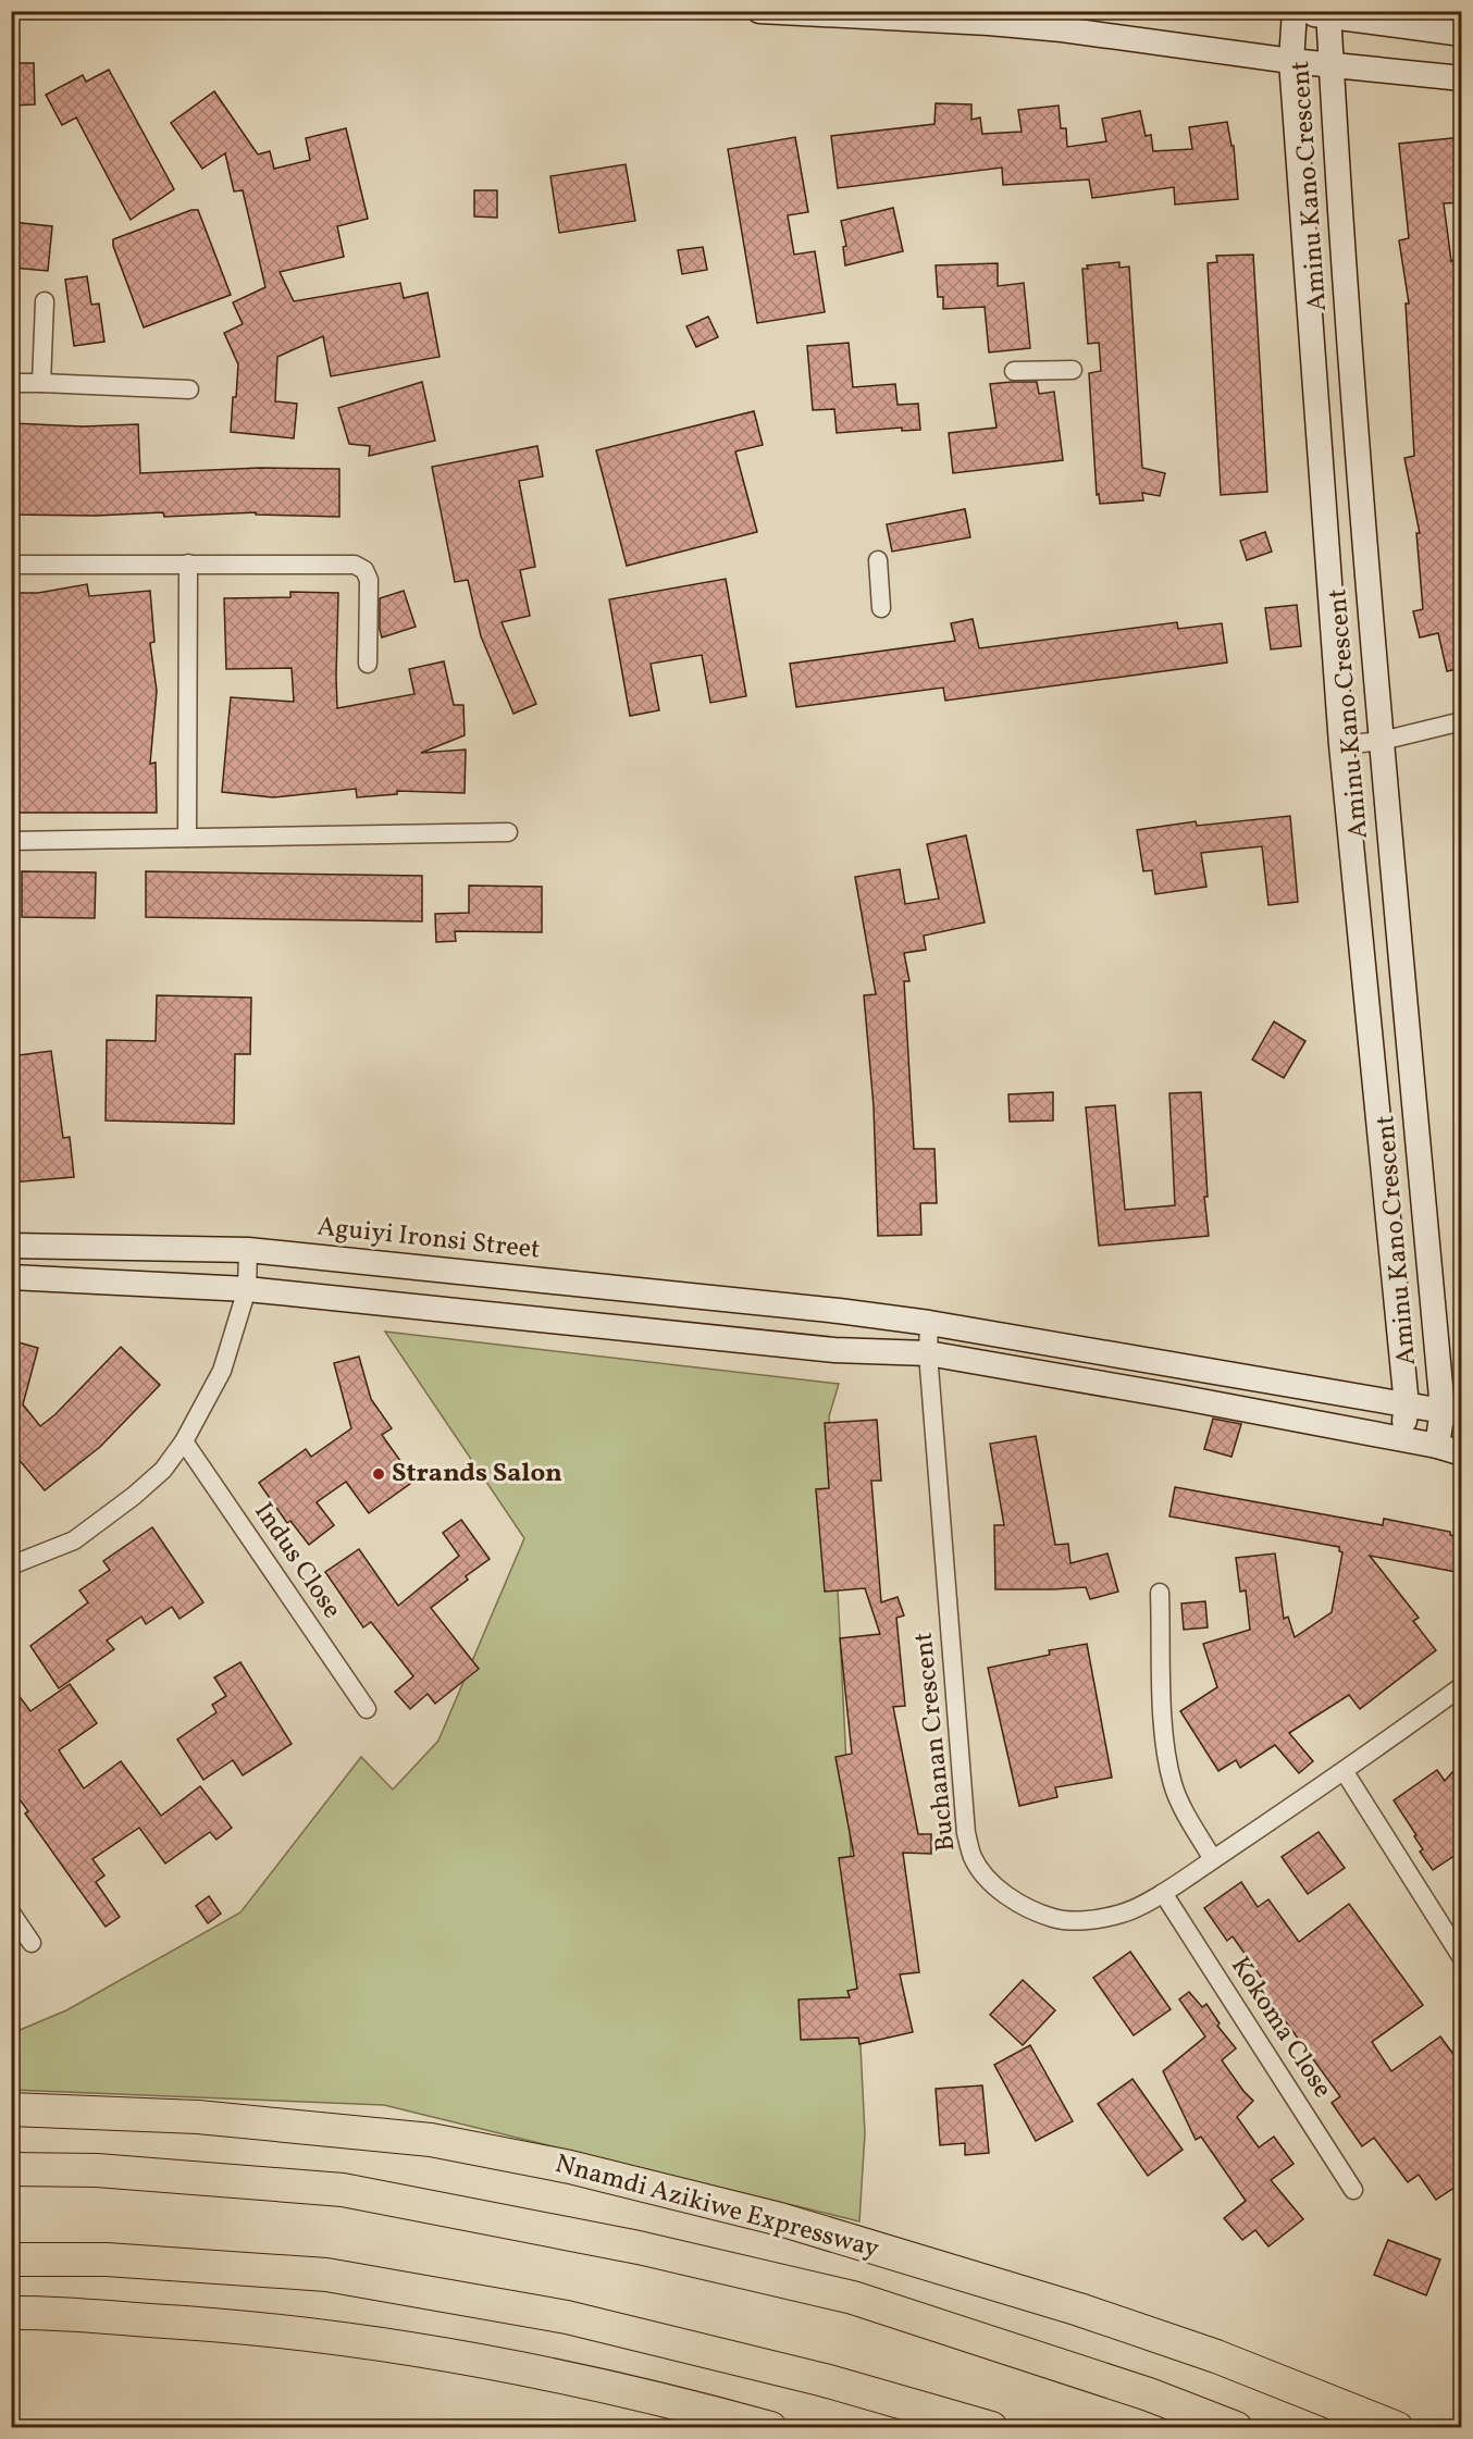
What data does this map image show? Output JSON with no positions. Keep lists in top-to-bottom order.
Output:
{
  "streets": {
    "highway": ["Nnamdi Azikiwe Expressway"],
    "main road": ["Aminu Kano Crescent", "Aguiyi Ironsi Street"],
    "street": ["Indus Close", "Buchanan Crescent", "Kokoma Close"]
  },
  "crossings": [
    ["Aminu Kano Crescent", "Aguiyi Ironsi Street"],
    ["Aminu Kano Crescent", "Buchanan Crescent"],
    ["Buchanan Crescent", "Kokoma Close"]
  ],
  "places": ["Strands Salon"]
}
